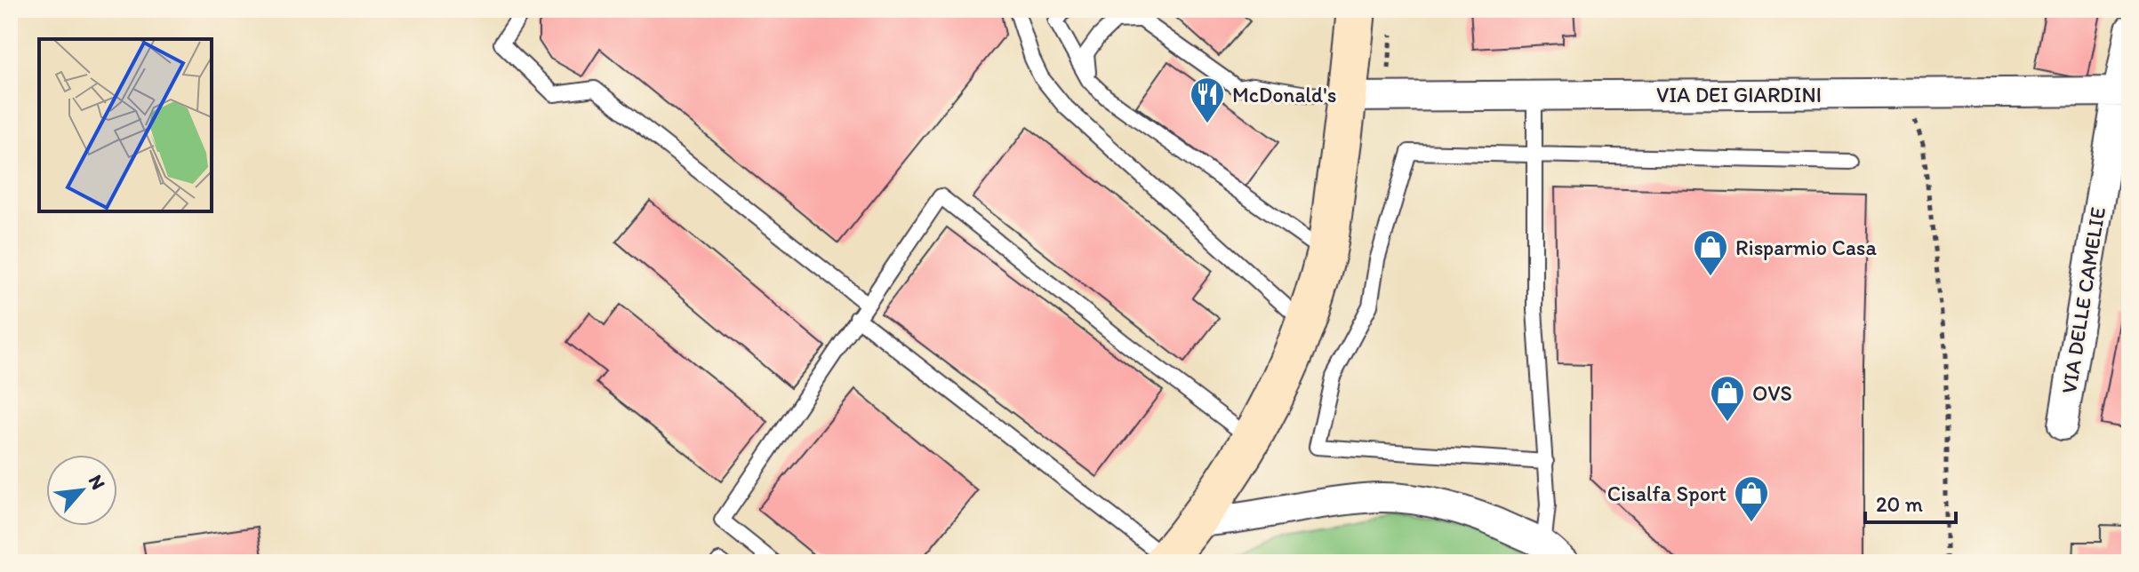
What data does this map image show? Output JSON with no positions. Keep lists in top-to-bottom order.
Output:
{
  "streets": {
    "street": ["VIA DEI GIARDINI", "VIA DELLE CAMELIE"]
  },
  "crossings": [
    ["VIA DEI GIARDINI", "VIA DELLE CAMELIE"]
  ],
  "places": {
    "restaurant": ["McDonald's"],
    "shop": ["Risparmio Casa", "OVS", "Cisalfa Sport"]
  },
  "scale_bar": "20 m",
  "north": "top right"
}
